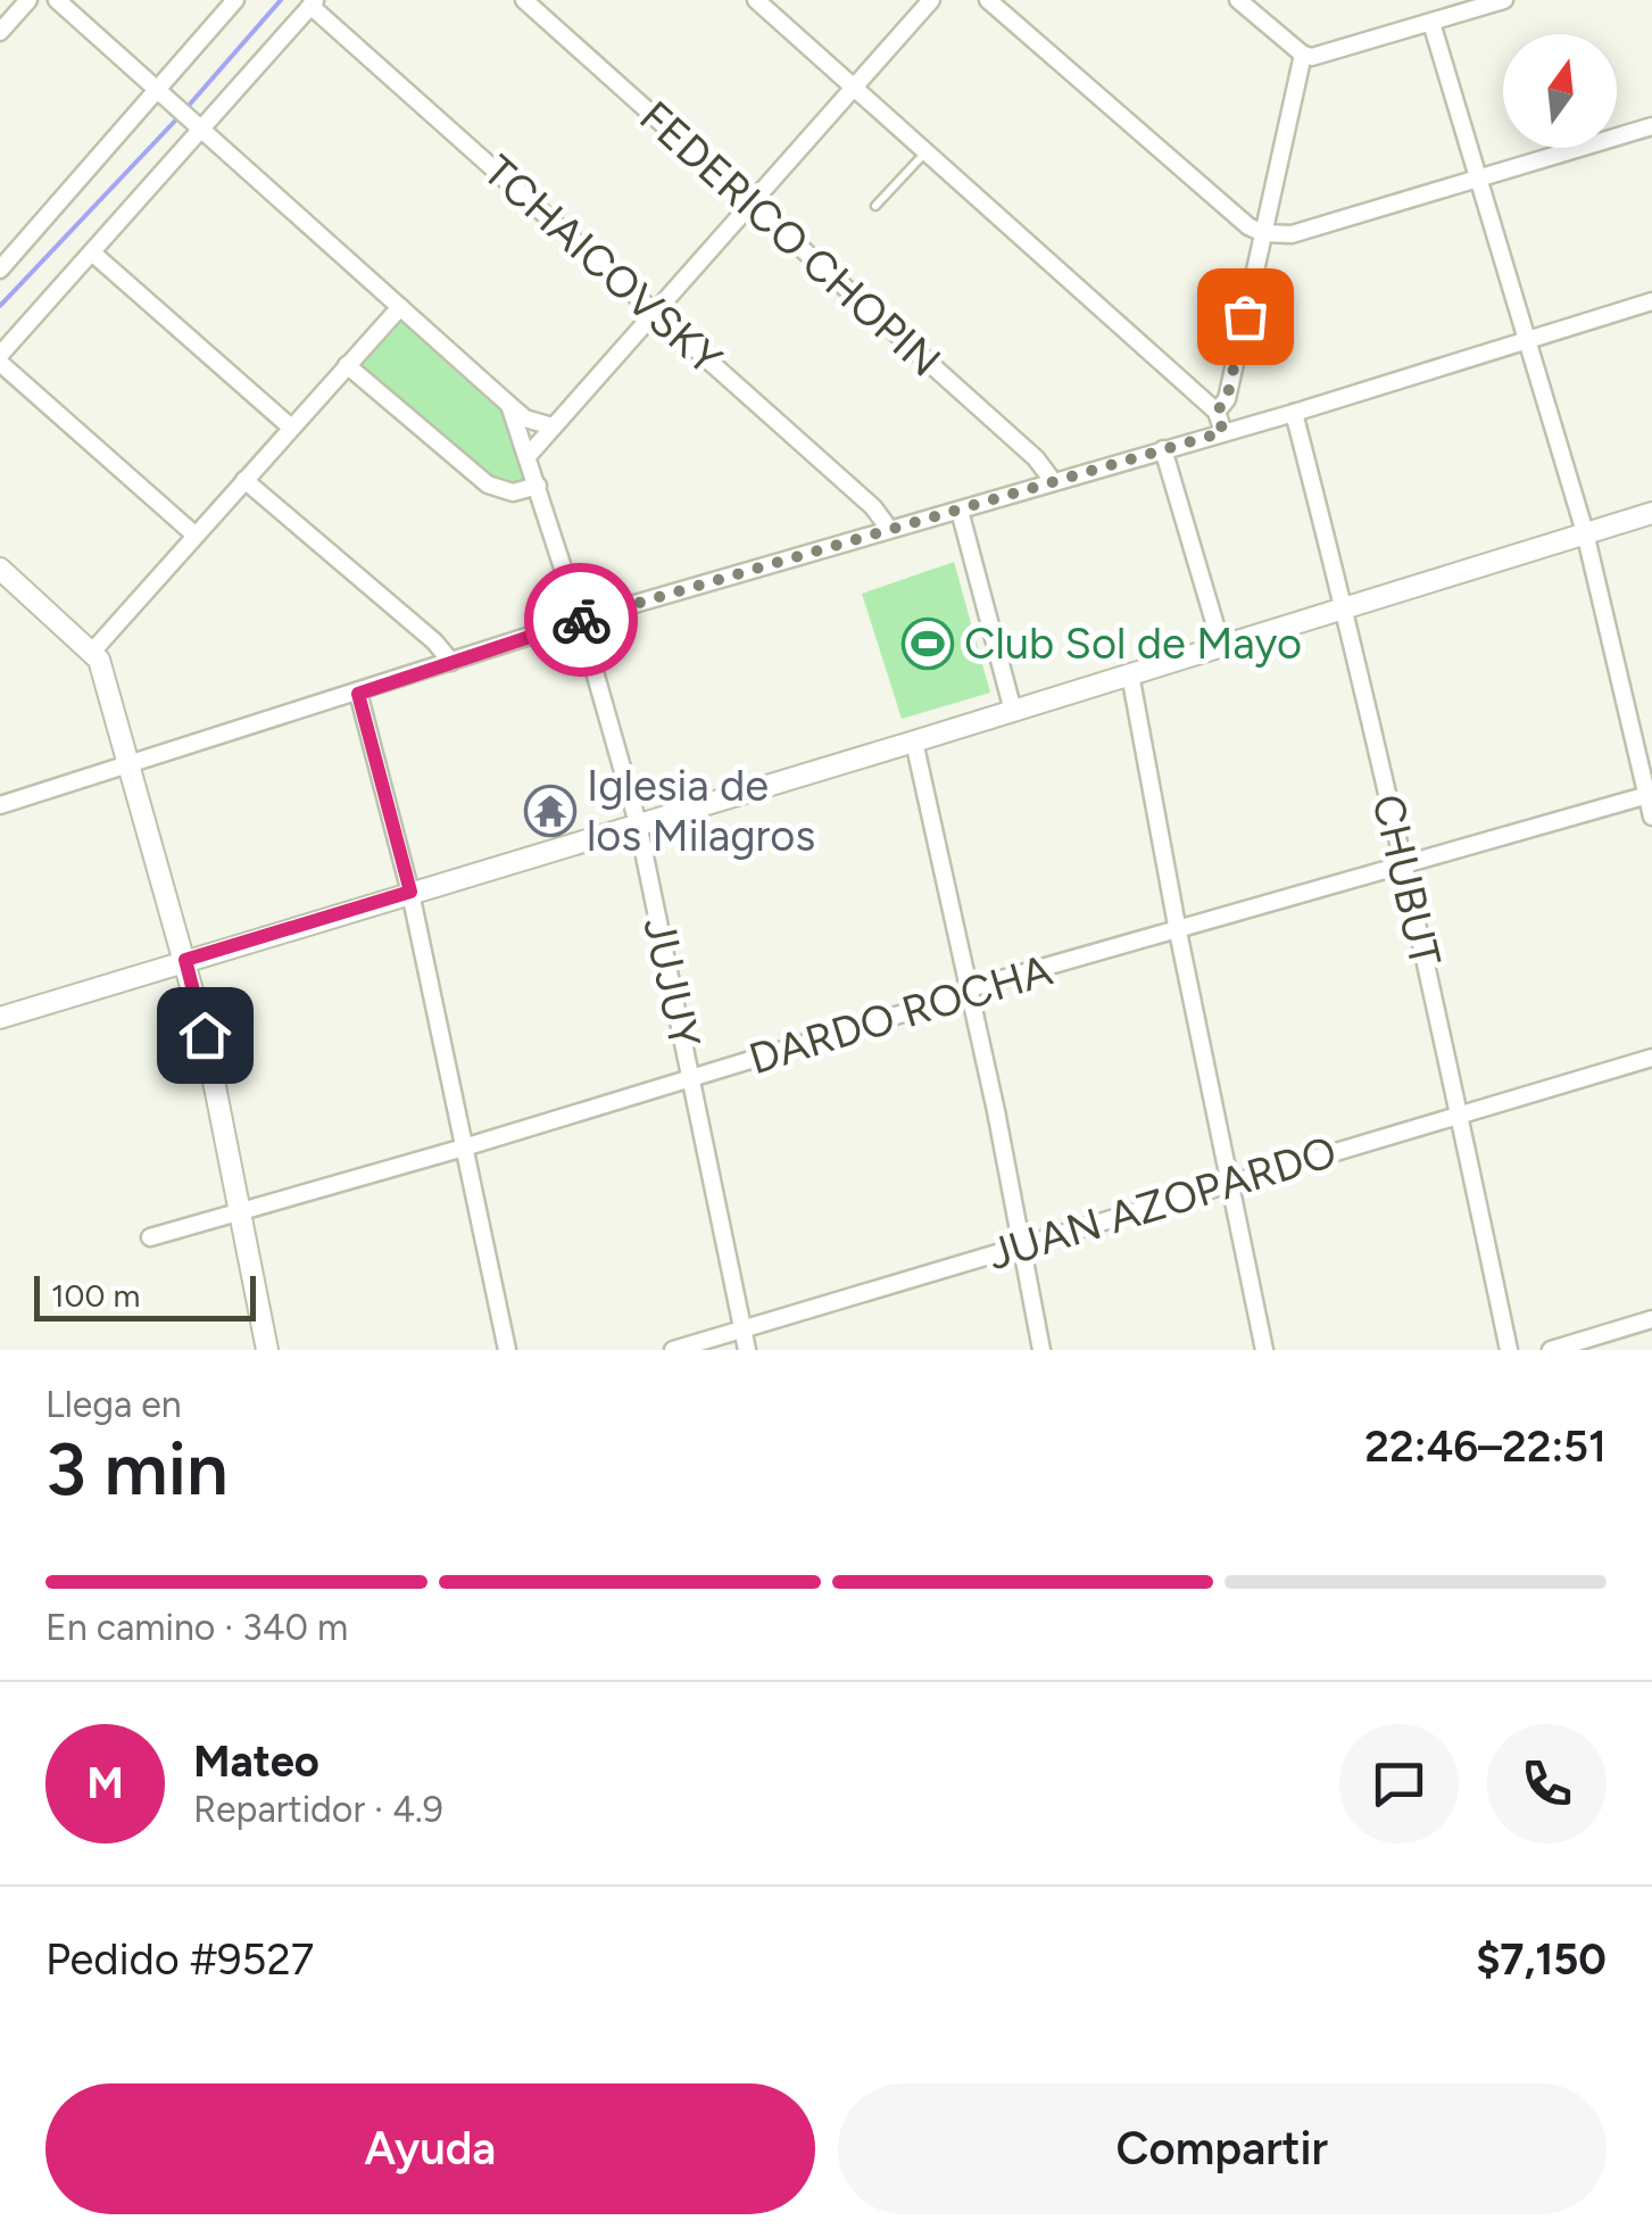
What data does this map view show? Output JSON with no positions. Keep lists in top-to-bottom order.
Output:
{
  "streets": {
    "street": [
      "FEDERICO CHOPIN",
      "TCHAICOVSKY",
      "CHUBUT",
      "JUJUY",
      "DARDO ROCHA",
      "JUAN AZOPARDO"
    ]
  },
  "crossings": [
    ["CHUBUT", "DARDO ROCHA"],
    ["CHUBUT", "JUAN AZOPARDO"],
    ["JUJUY", "DARDO ROCHA"],
    ["JUJUY", "JUAN AZOPARDO"]
  ],
  "places": {
    "sports": ["Club Sol de Mayo"],
    "temple": ["Iglesia de los Milagros"]
  },
  "scale_bar": "100 m",
  "north": "top",
  "page": {
    "scale": "100 m",
    "heading": ["3 min", "Llega en", "22:46–22:51"],
    "panel": [
      "Mateo",
      "Repartidor · 4.9",
      "Pedido #9527",
      "$7,150"
    ],
    "bar": "En camino · 340 m",
    "round": "M",
    "buttons": ["Ayuda", "Compartir"]
  }
}
